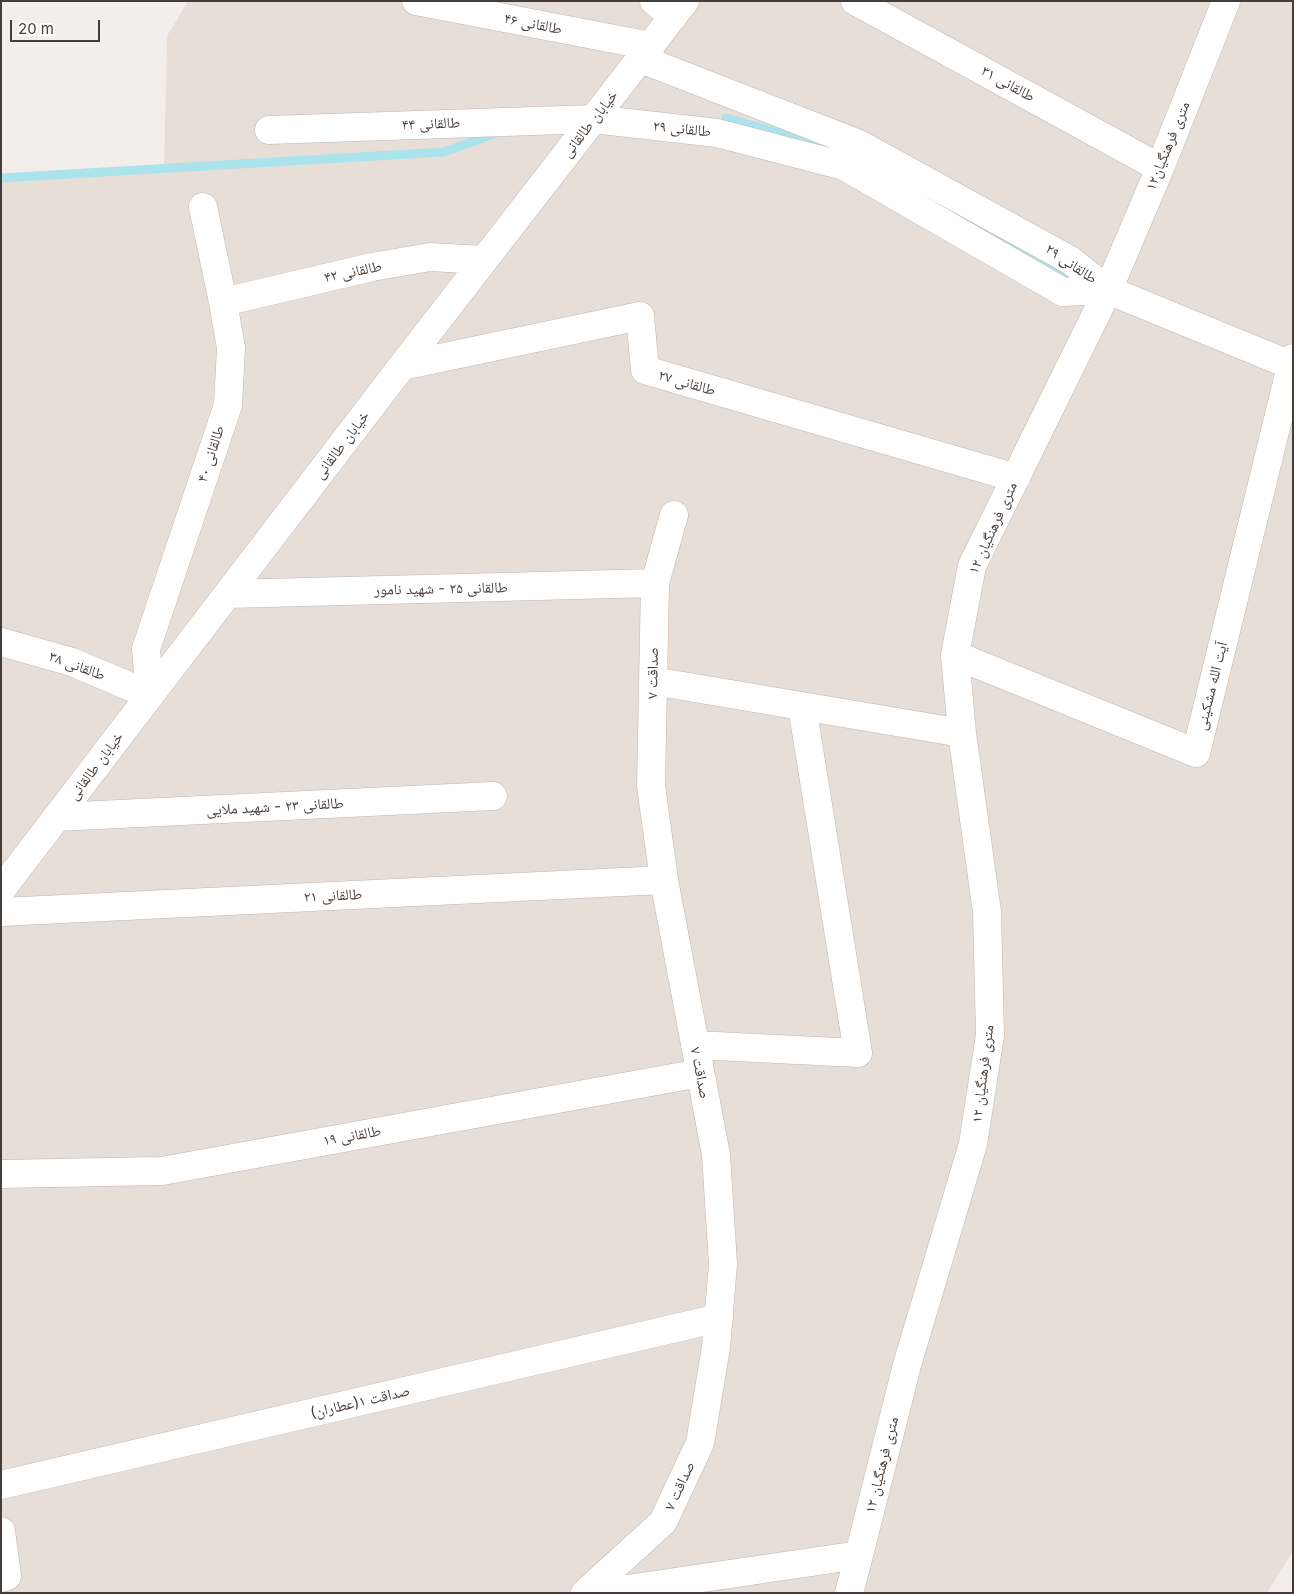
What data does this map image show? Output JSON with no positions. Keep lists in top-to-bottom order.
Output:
{
  "streets": {
    "street": [
      "طالقانی ۴۶",
      "طالقانی ۳۱",
      "طالقانی ۴۴",
      "خیابان طالقانی",
      "طالقانی ۲۹",
      "۱۲متری فرهنگیان",
      "طالقانی ۴۲",
      "طالقانی ۲۷",
      "طالقانی ۴۰",
      "۱۲ متری فرهنگیان",
      "طالقانی ۲۵ - شهید نامور",
      "طالقانی ۳۸",
      "صداقت ۷",
      "آیت الله مشکینی",
      "طالقانی ۲۳ - شهید ملایی",
      "طالقانی ۲۱",
      "طالقانی ۱۹",
      "صداقت ۱(عطاران)"
    ]
  },
  "crossings": [
    ["طالقانی ۴۶", "خیابان طالقانی"],
    ["طالقانی ۴۶", "طالقانی ۲۹"],
    ["طالقانی ۳۱", "۱۲متری فرهنگیان"],
    ["طالقانی ۴۴", "خیابان طالقانی"],
    ["طالقانی ۴۴", "طالقانی ۲۹"],
    ["خیابان طالقانی", "طالقانی ۲۹"],
    ["خیابان طالقانی", "طالقانی ۴۲"],
    ["خیابان طالقانی", "طالقانی ۲۷"],
    ["خیابان طالقانی", "طالقانی ۴۰"],
    ["خیابان طالقانی", "طالقانی ۲۵ - شهید نامور"],
    ["خیابان طالقانی", "طالقانی ۳۸"],
    ["خیابان طالقانی", "طالقانی ۲۳ - شهید ملایی"],
    ["طالقانی ۲۹", "۱۲متری فرهنگیان"],
    ["طالقانی ۲۹", "۱۲ متری فرهنگیان"],
    ["طالقانی ۲۹", "آیت الله مشکینی"],
    ["۱۲متری فرهنگیان", "۱۲ متری فرهنگیان"],
    ["۱۲متری فرهنگیان", "آیت الله مشکینی"],
    ["طالقانی ۴۲", "طالقانی ۴۰"],
    ["طالقانی ۲۷", "۱۲ متری فرهنگیان"],
    ["طالقانی ۴۰", "طالقانی ۳۸"],
    ["۱۲ متری فرهنگیان", "آیت الله مشکینی"],
    ["طالقانی ۲۵ - شهید نامور", "صداقت ۷"],
    ["صداقت ۷", "طالقانی ۲۱"],
    ["صداقت ۷", "طالقانی ۱۹"],
    ["صداقت ۷", "صداقت ۱(عطاران)"]
  ],
  "scale_bar": "20 m"
}
